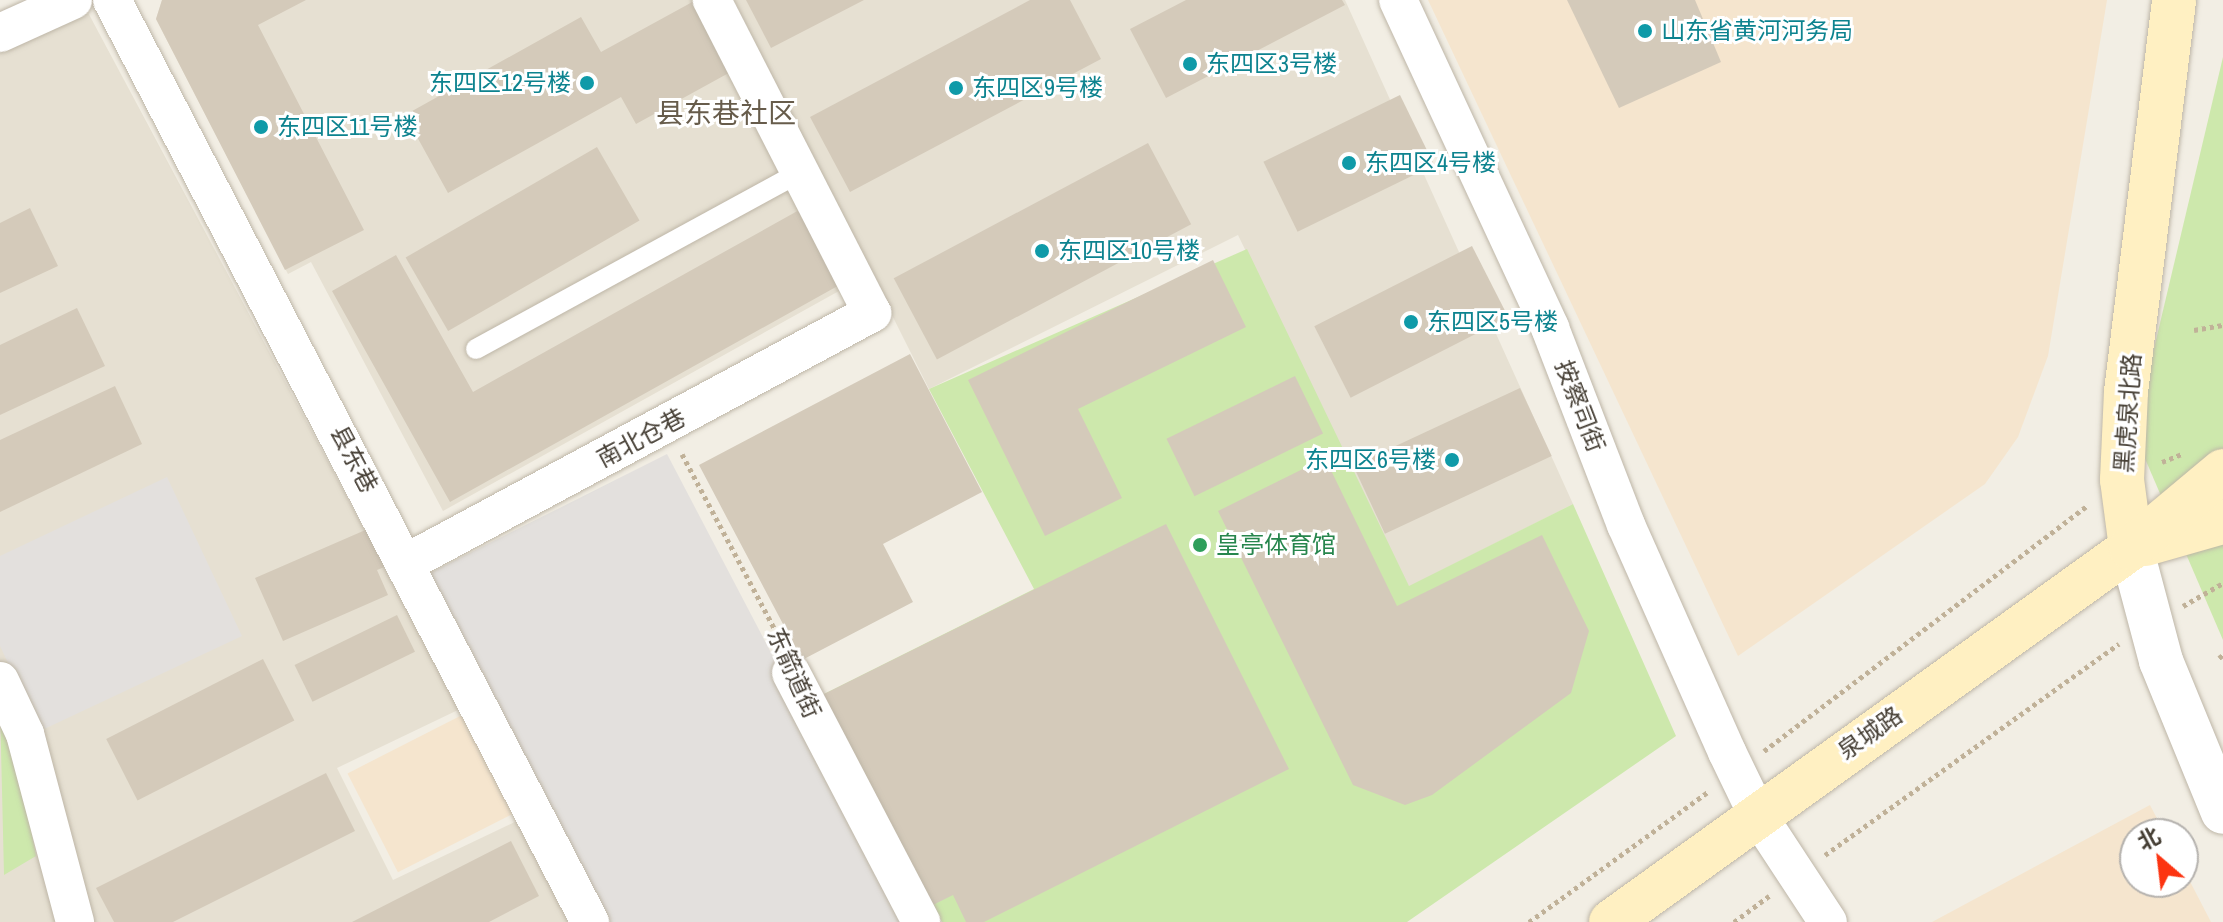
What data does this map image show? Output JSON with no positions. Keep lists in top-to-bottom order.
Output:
{
  "streets": {
    "main road": ["黑虎泉北路", "泉城路"],
    "street": [
      "按察司街",
      "南北仓巷",
      "县东巷",
      "东箭道街"
    ]
  },
  "crossings": [
    ["按察司街", "泉城路"],
    ["黑虎泉北路", "泉城路"],
    ["南北仓巷", "县东巷"],
    ["南北仓巷", "东箭道街"]
  ],
  "districts": ["县东巷社区"],
  "places": [
    "山东省黄河河务局",
    "东四区3号楼",
    "东四区12号楼",
    "东四区9号楼",
    "东四区11号楼",
    "东四区4号楼",
    "东四区10号楼",
    "东四区5号楼",
    "东四区6号楼",
    "皇亭体育馆"
  ],
  "north": "top left"
}
